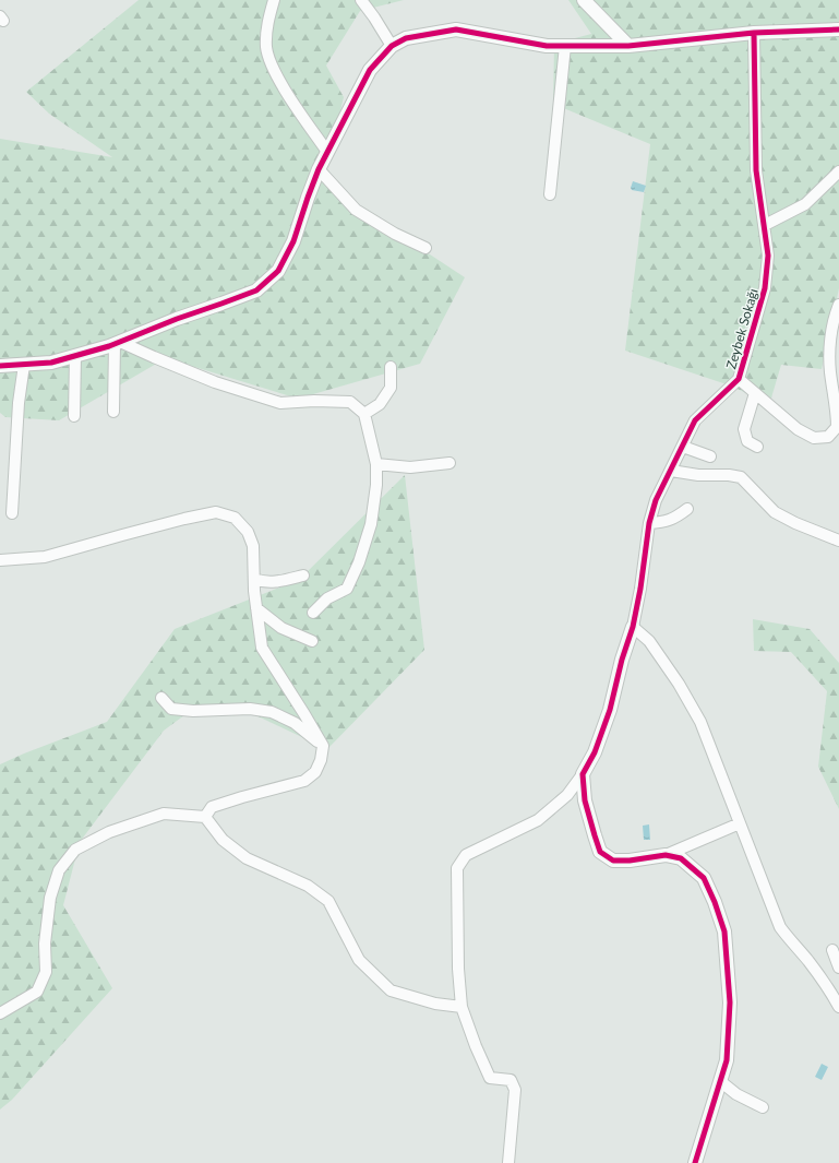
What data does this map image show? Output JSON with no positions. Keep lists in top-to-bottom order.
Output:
{
  "streets": {
    "street": ["Zeybek Sokağı"]
  }
}
